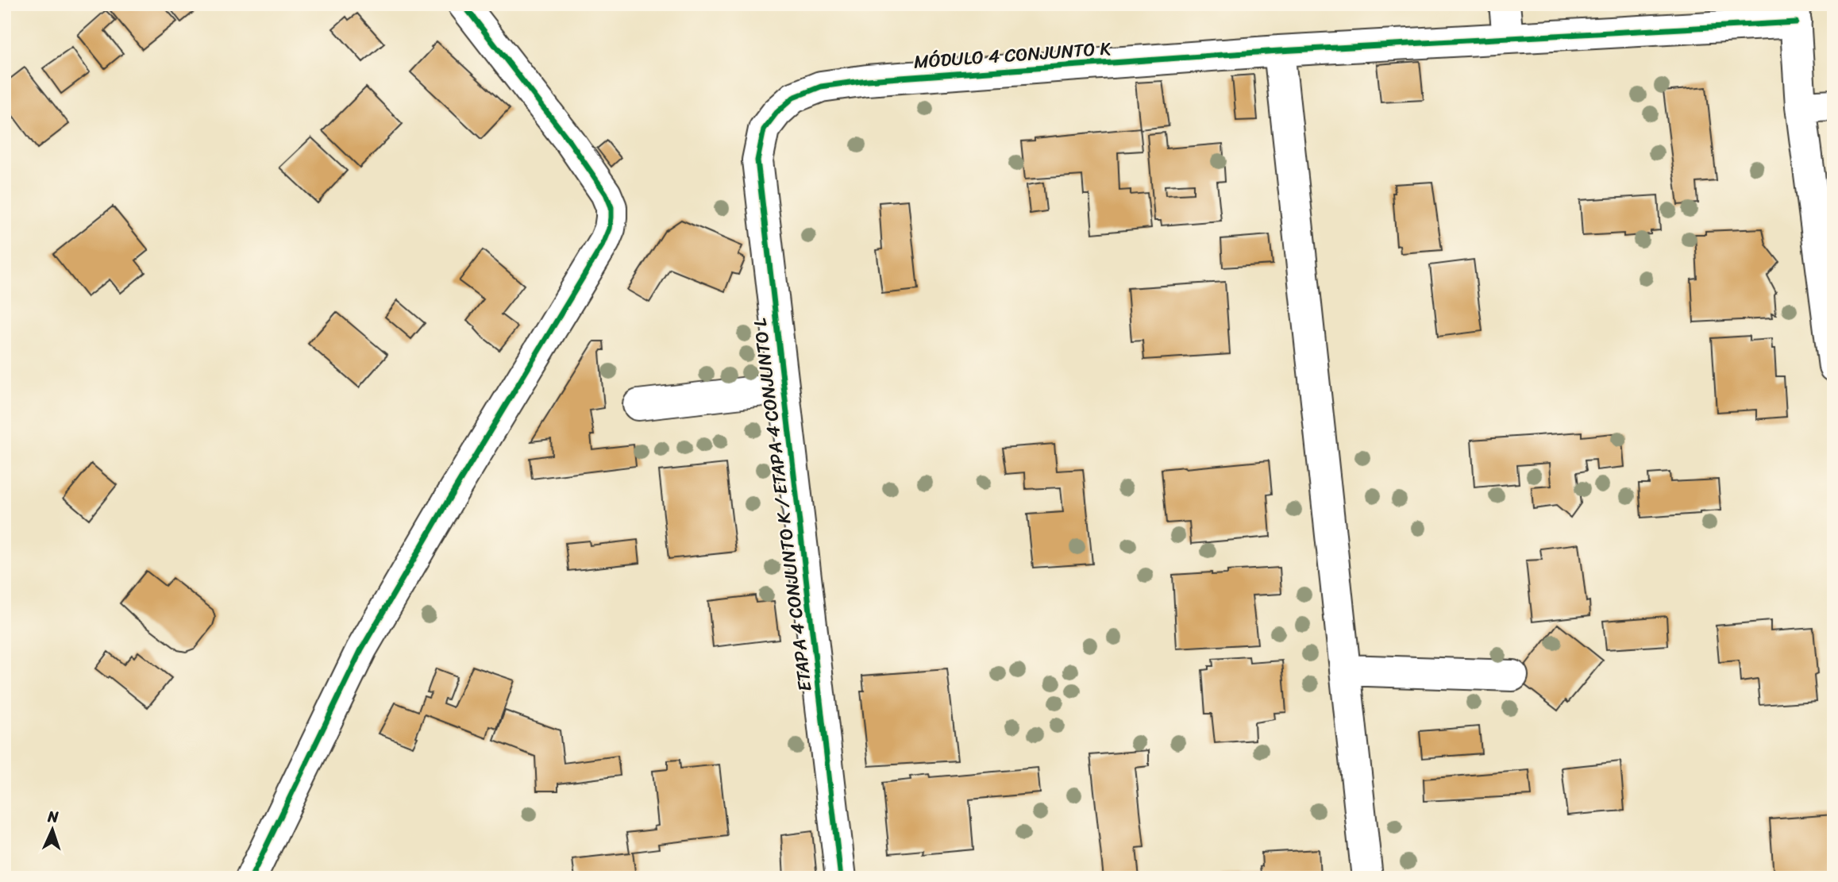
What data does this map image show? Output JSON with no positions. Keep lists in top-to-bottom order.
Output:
{
  "streets": {
    "street": ["MÓDULO 4 CONJUNTO K", "ETAPA 4 CONJUNTO K / ETAPA 4 CONJUNTO L"]
  },
  "crossings": [
    ["MÓDULO 4 CONJUNTO K", "ETAPA 4 CONJUNTO K / ETAPA 4 CONJUNTO L"]
  ],
  "north": "top"
}
